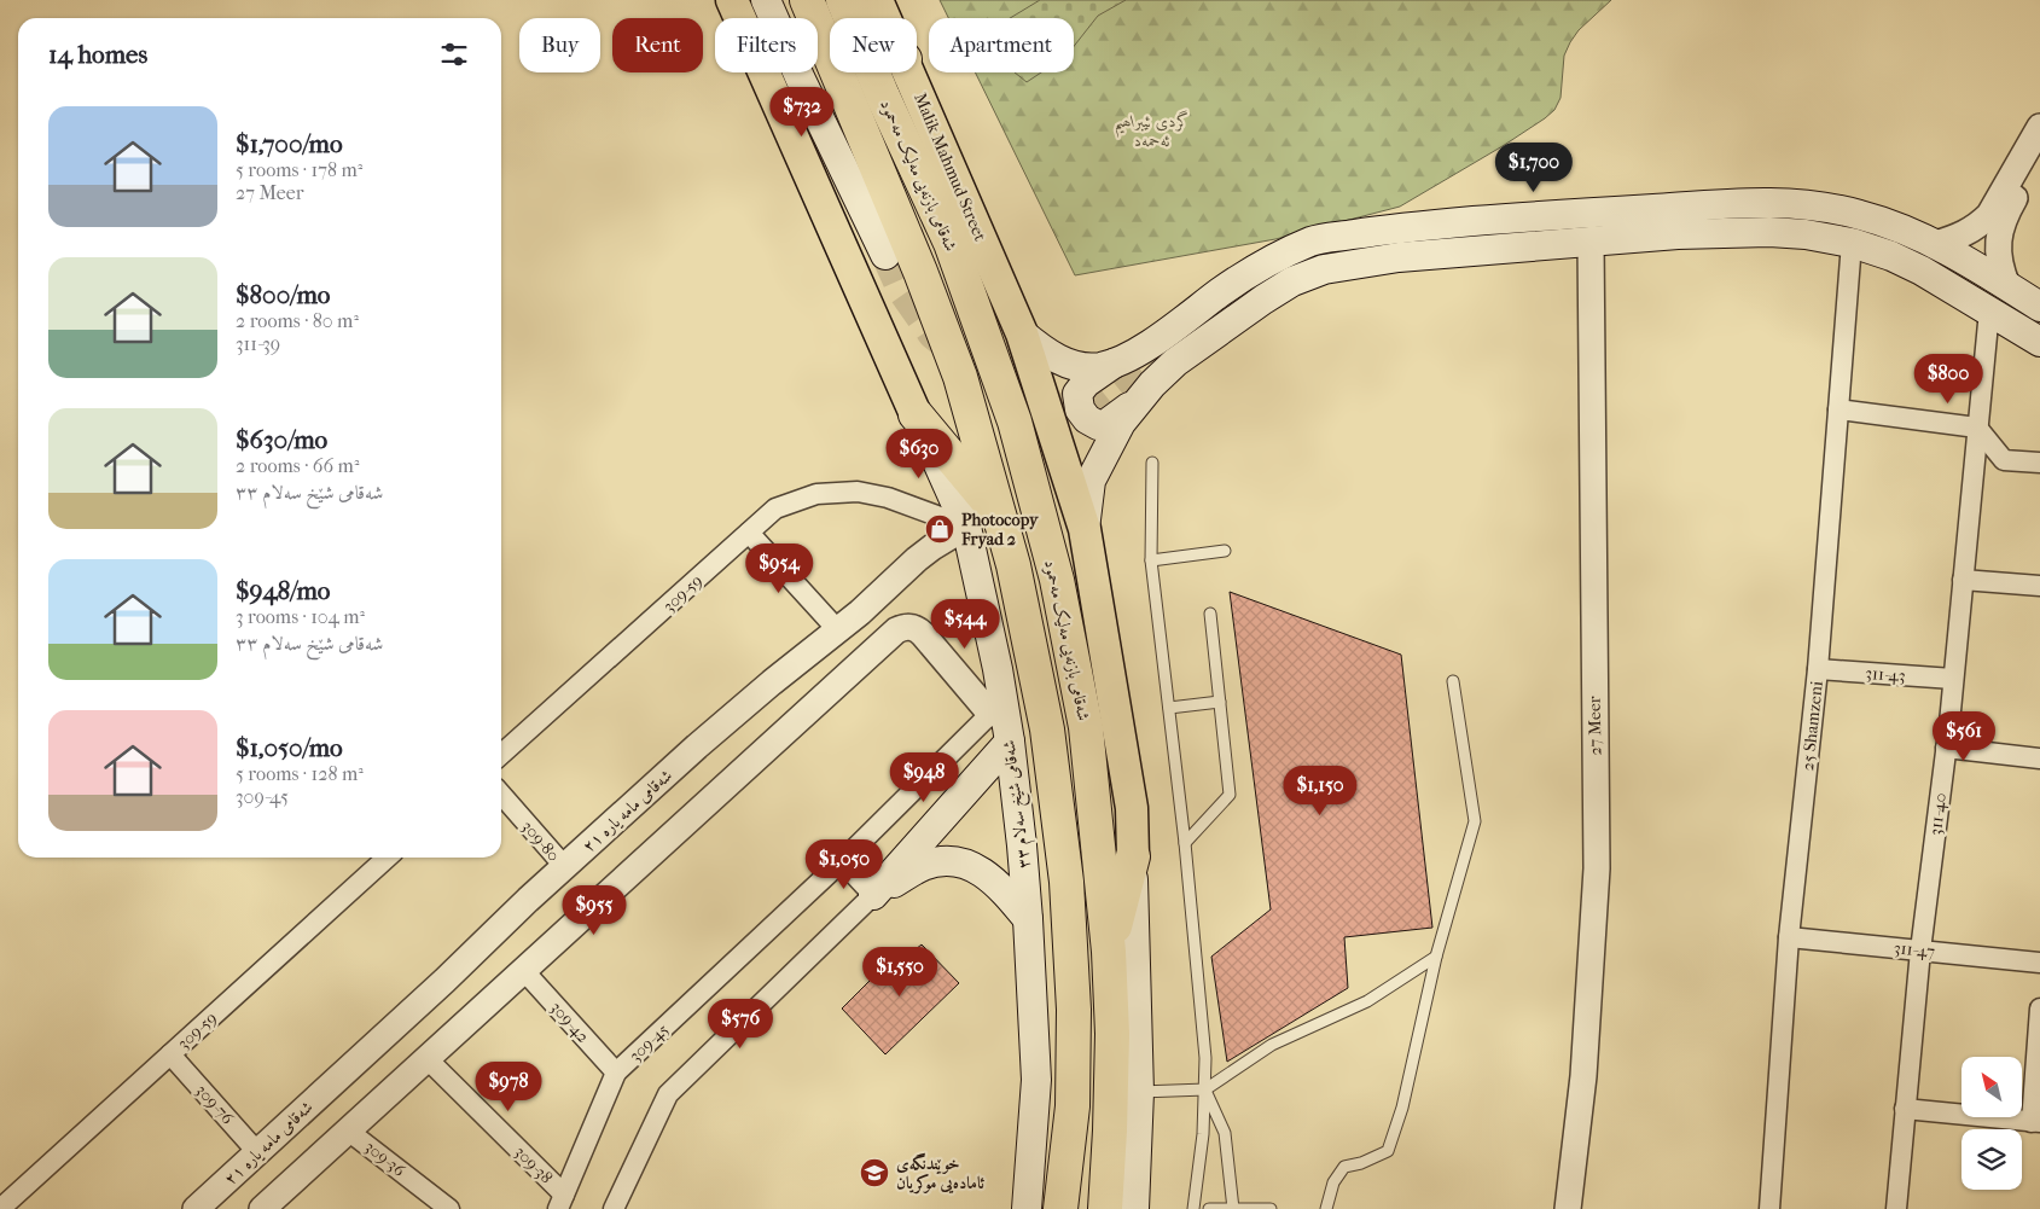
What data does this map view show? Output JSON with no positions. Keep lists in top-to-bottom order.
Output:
{
  "streets": {
    "highway": ["شەقامی بازنەیی مەلیک مەحمود"],
    "main road": ["Malik Mahmud Street", "شەقامی شێخ سەلام ٣٣"],
    "street": [
      "309-59",
      "311-43",
      "27 Meer",
      "25 Shamzeni",
      "شەقامی مامە یارە ٢١",
      "311-40",
      "309-80",
      "311-47",
      "309-42",
      "309-45",
      "309-76",
      "309-36",
      "309-38"
    ]
  },
  "crossings": [
    ["309-59", "شەقامی شێخ سەلام ٣٣"],
    ["309-59", "شەقامی مامە یارە ٢١"],
    ["309-59", "309-76"],
    ["311-43", "25 Shamzeni"],
    ["311-43", "311-40"],
    ["25 Shamzeni", "311-47"],
    ["شەقامی شێخ سەلام ٣٣", "شەقامی مامە یارە ٢١"],
    ["شەقامی شێخ سەلام ٣٣", "309-45"],
    ["شەقامی مامە یارە ٢١", "309-80"],
    ["شەقامی مامە یارە ٢١", "309-76"],
    ["311-40", "311-47"],
    ["309-42", "309-45"],
    ["309-45", "309-38"]
  ],
  "parks": ["گردی ئیبراھیم ئەحمەد"],
  "places": {
    "shop": ["Photocopy Fryad 2"],
    "school or university": ["خوێندنگەی ئامادەیی موکریان"]
  },
  "north": "top left",
  "page": {
    "chip": [
      "Buy",
      "Rent",
      "Filters",
      "New",
      "Apartment"
    ],
    "heading": "14 homes",
    "price": [
      "$732",
      "$1,700",
      "$800",
      "$630",
      "$954",
      "$544",
      "$561",
      "$948",
      "$1,150",
      "$1,050",
      "$955",
      "$1,550",
      "$576",
      "$978"
    ],
    "list": [
      {
        "name": "$1,700/mo",
        "note": "5 rooms · 178 m² · 27 Meer"
      },
      {
        "name": "$800/mo",
        "note": "2 rooms · 80 m² · 311-39"
      },
      {
        "name": "$630/mo",
        "note": "2 rooms · 66 m² · شەقامی شێخ سەلام ٣٣"
      },
      {
        "name": "$948/mo",
        "note": "3 rooms · 104 m² · شەقامی شێخ سەلام ٣٣"
      },
      {
        "name": "$1,050/mo",
        "note": "5 rooms · 128 m² · 309-45"
      }
    ]
  }
}
